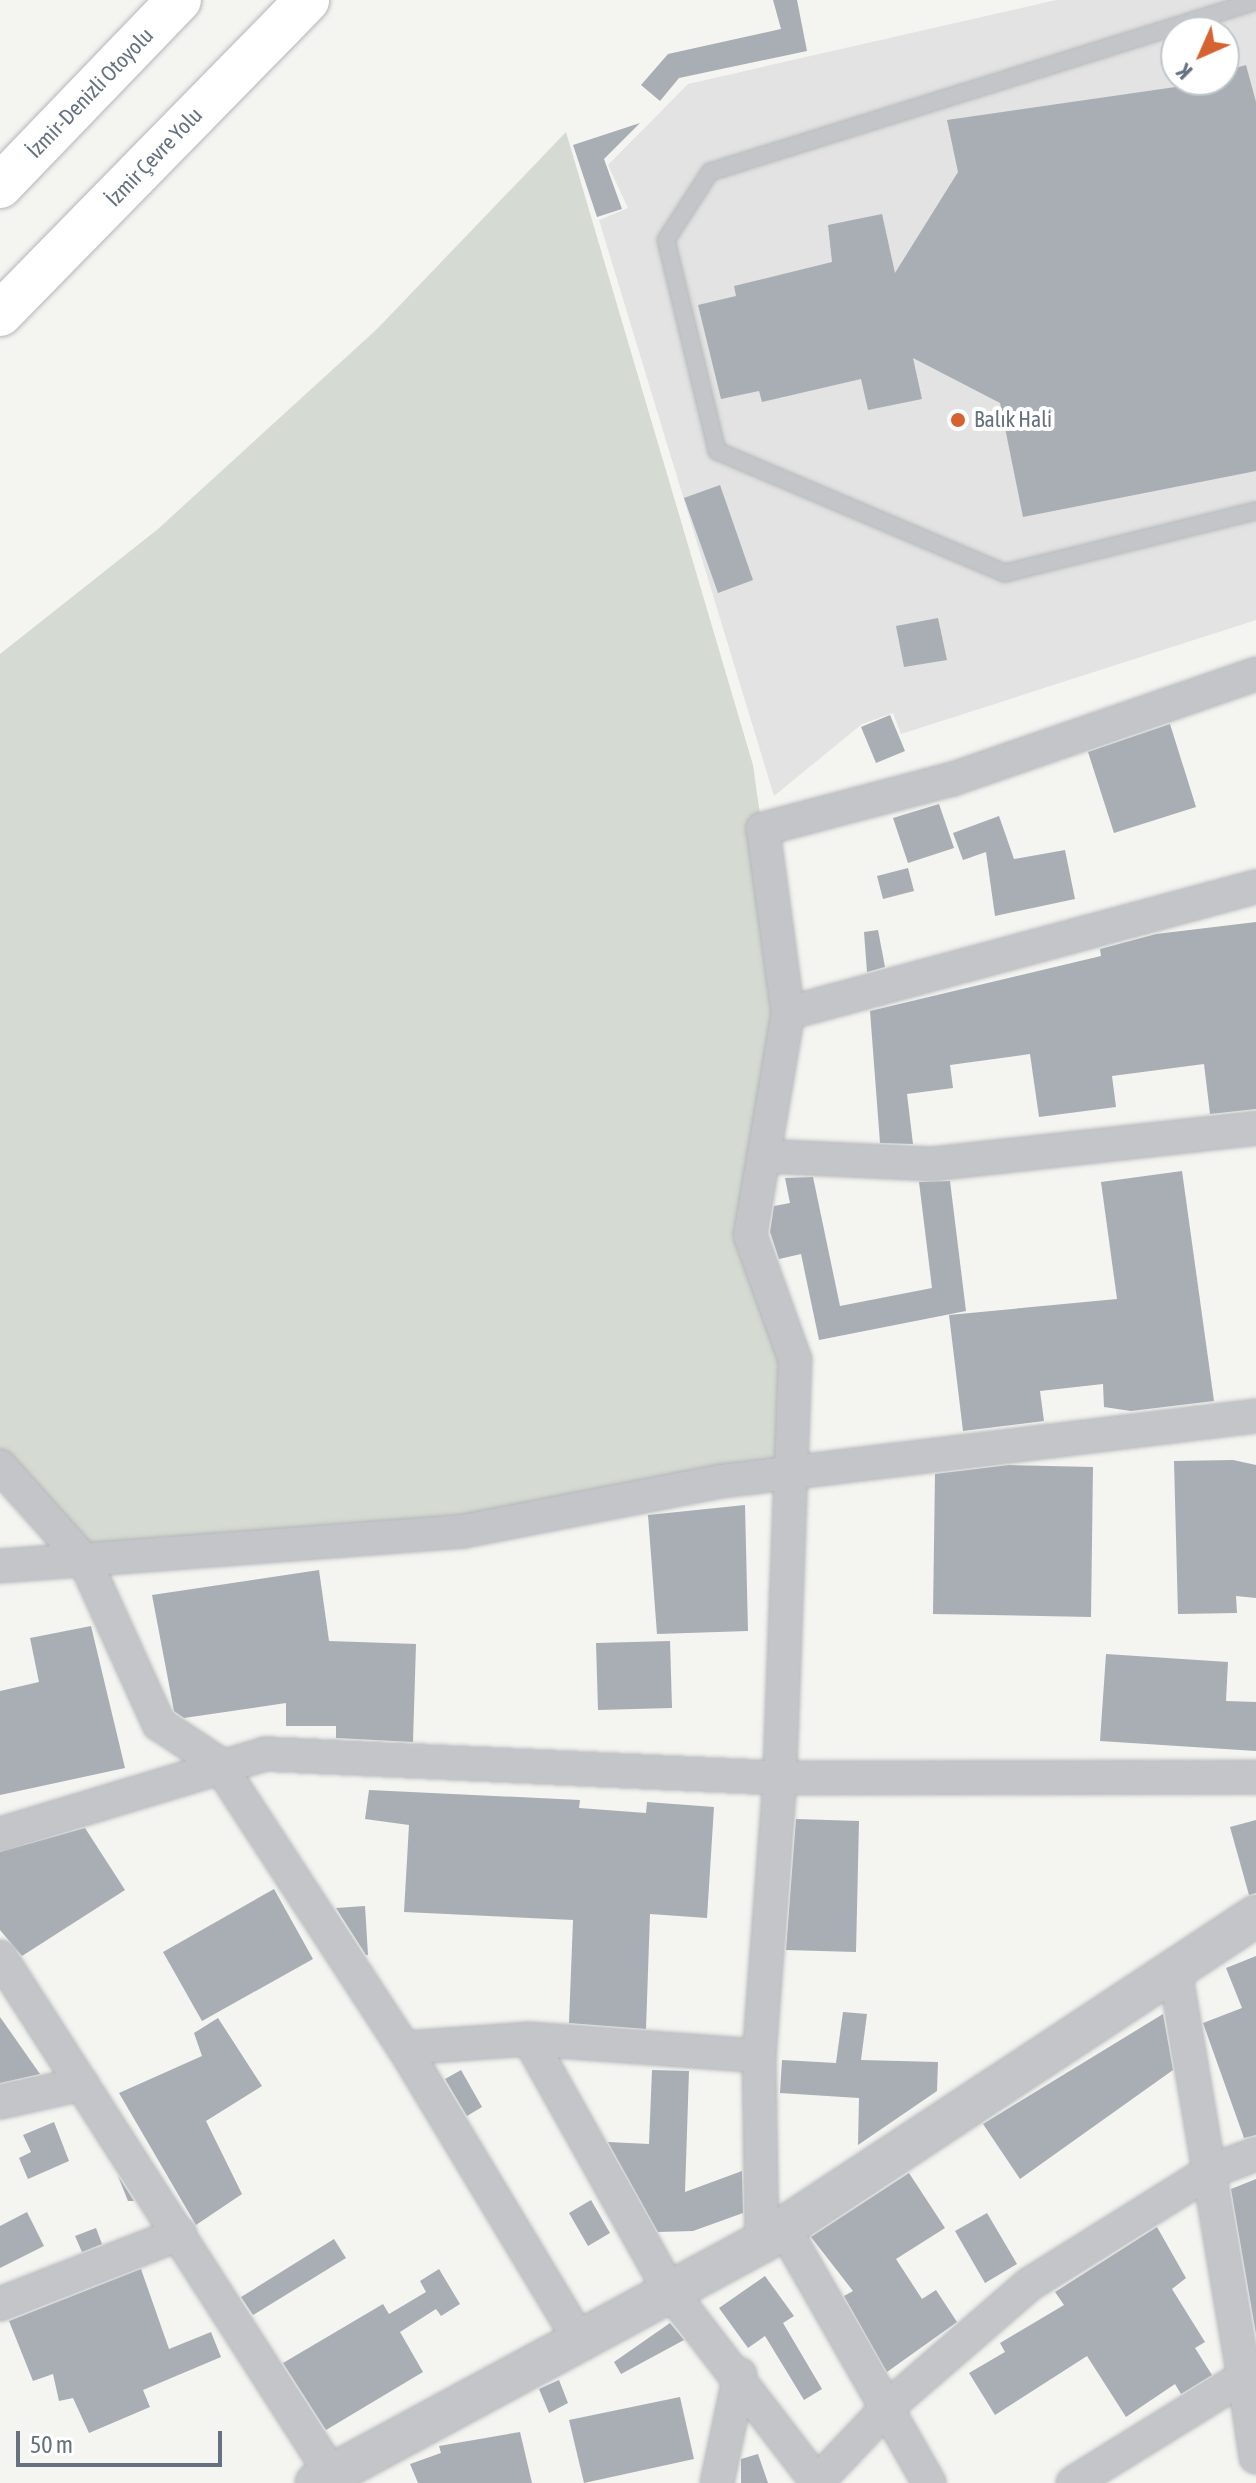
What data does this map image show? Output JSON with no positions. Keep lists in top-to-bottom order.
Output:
{
  "streets": {
    "highway": ["İzmir-Denizli Otoyolu", "İzmir Çevre Yolu"]
  },
  "places": ["Balık Hali"],
  "scale_bar": "50 m",
  "north": "bottom left"
}
